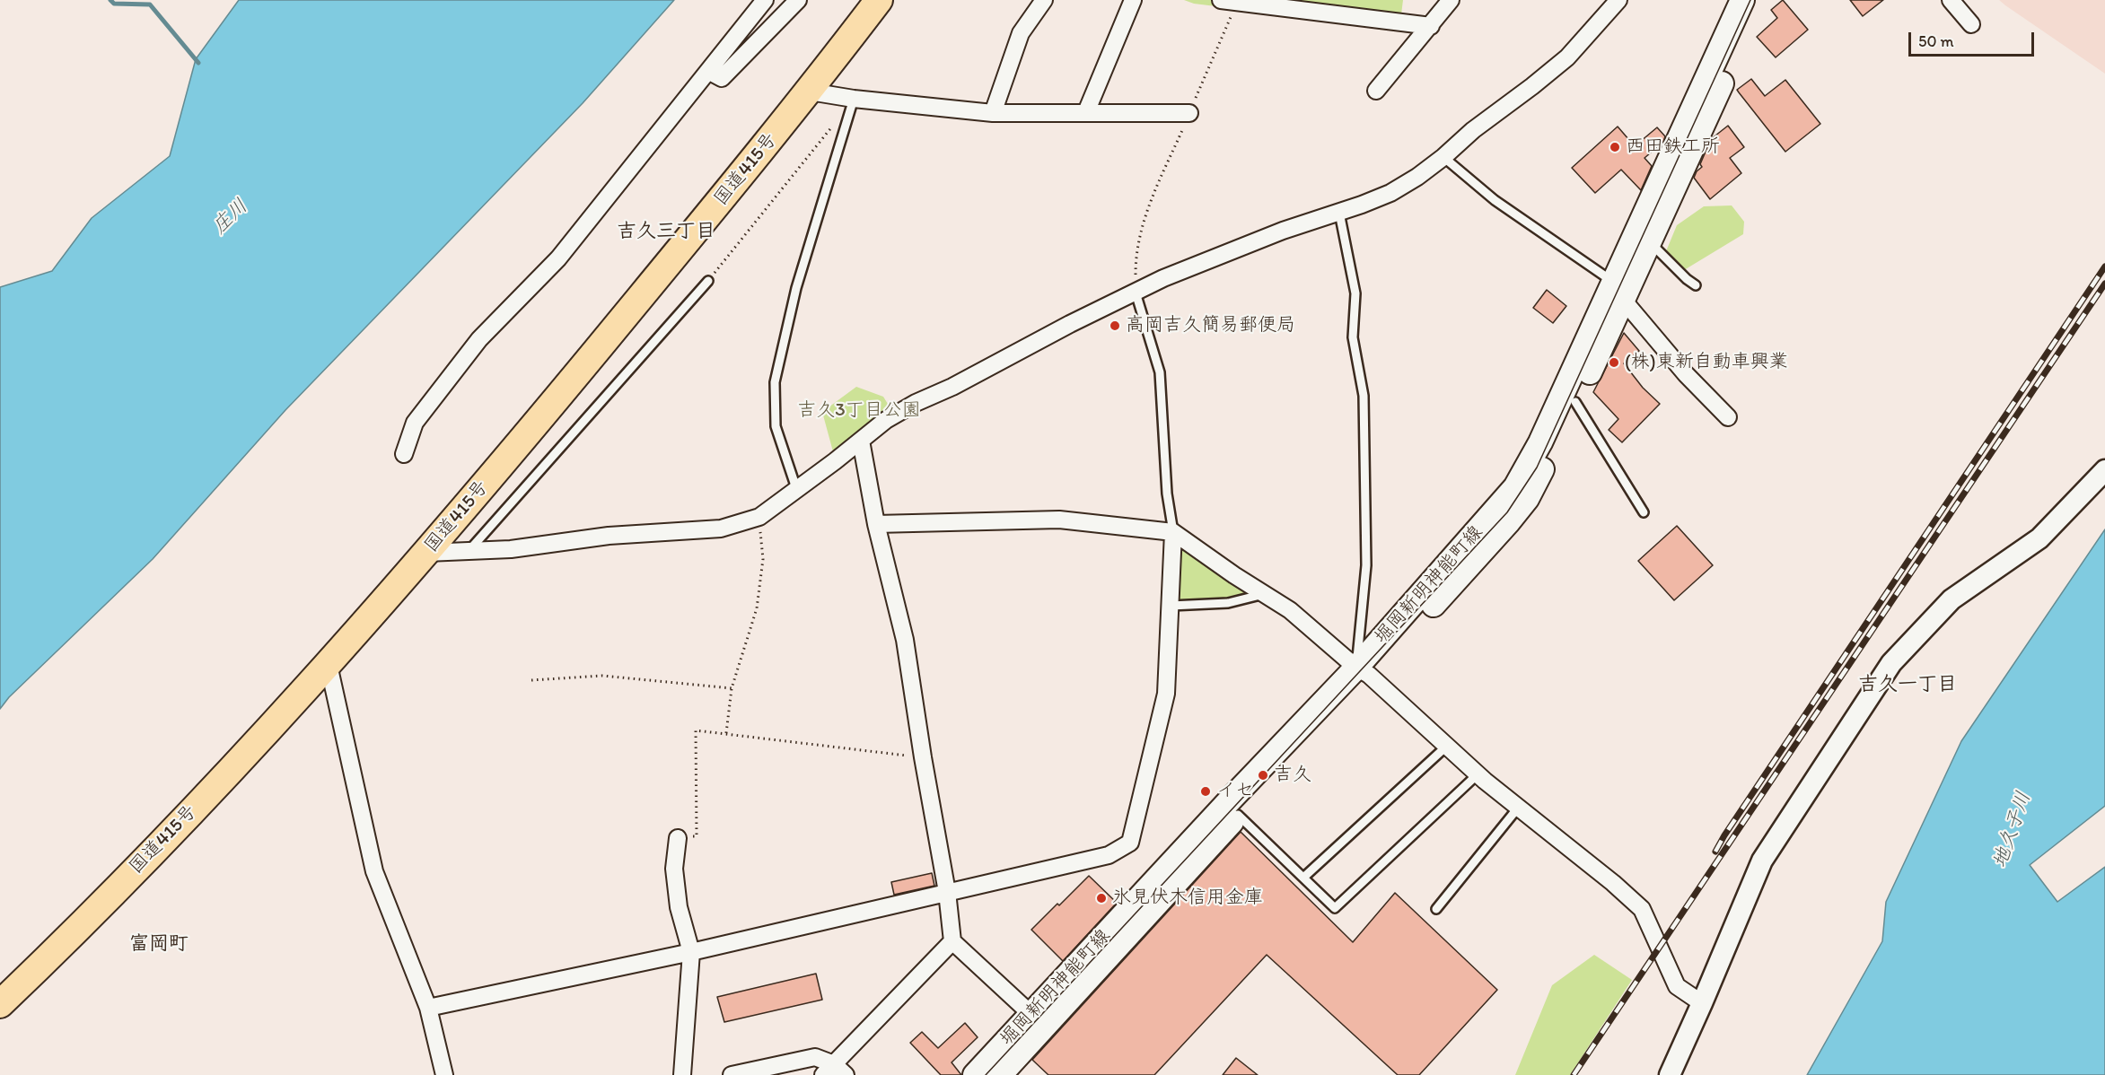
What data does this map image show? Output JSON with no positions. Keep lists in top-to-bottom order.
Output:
{
  "streets": {
    "highway": ["国道415号"],
    "main road": ["堀岡新明神能町線"]
  },
  "districts": ["吉久三丁目", "吉久一丁目", "富岡町"],
  "water": ["庄川", "地久子川"],
  "parks": ["吉久3丁目公園"],
  "places": [
    "西田鉄工所",
    "高岡吉久簡易郵便局",
    "(株)東新自動車興業",
    "吉久",
    "イセ",
    "氷見伏木信用金庫"
  ],
  "scale_bar": "50 m"
}
